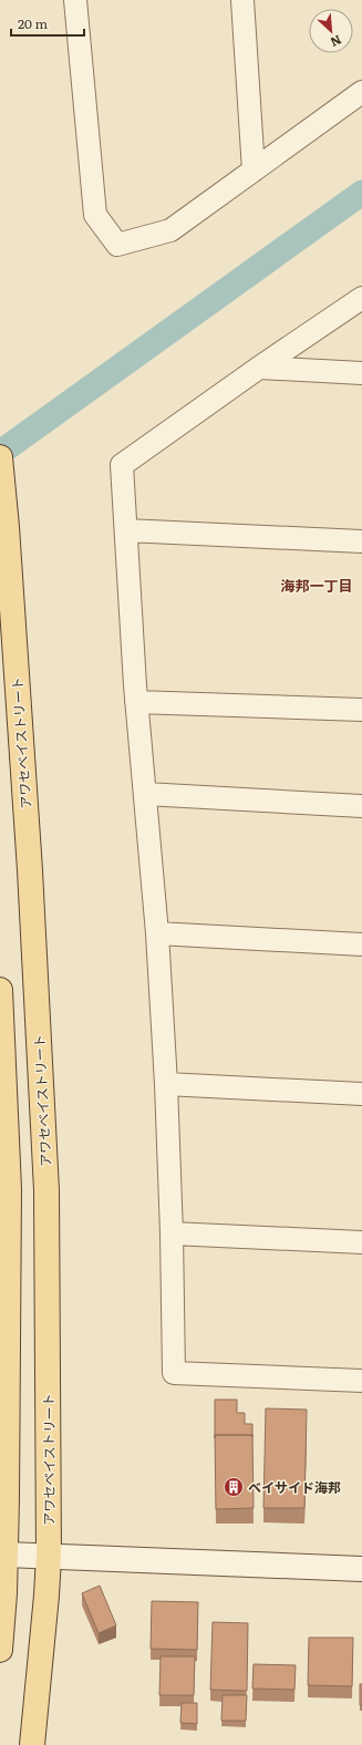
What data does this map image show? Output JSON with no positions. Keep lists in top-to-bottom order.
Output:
{
  "streets": {
    "main road": ["アワセベイストリート"]
  },
  "districts": ["海邦一丁目"],
  "places": {
    "building": ["ベイサイド海邦"]
  },
  "scale_bar": "20 m",
  "north": "bottom right"
}
